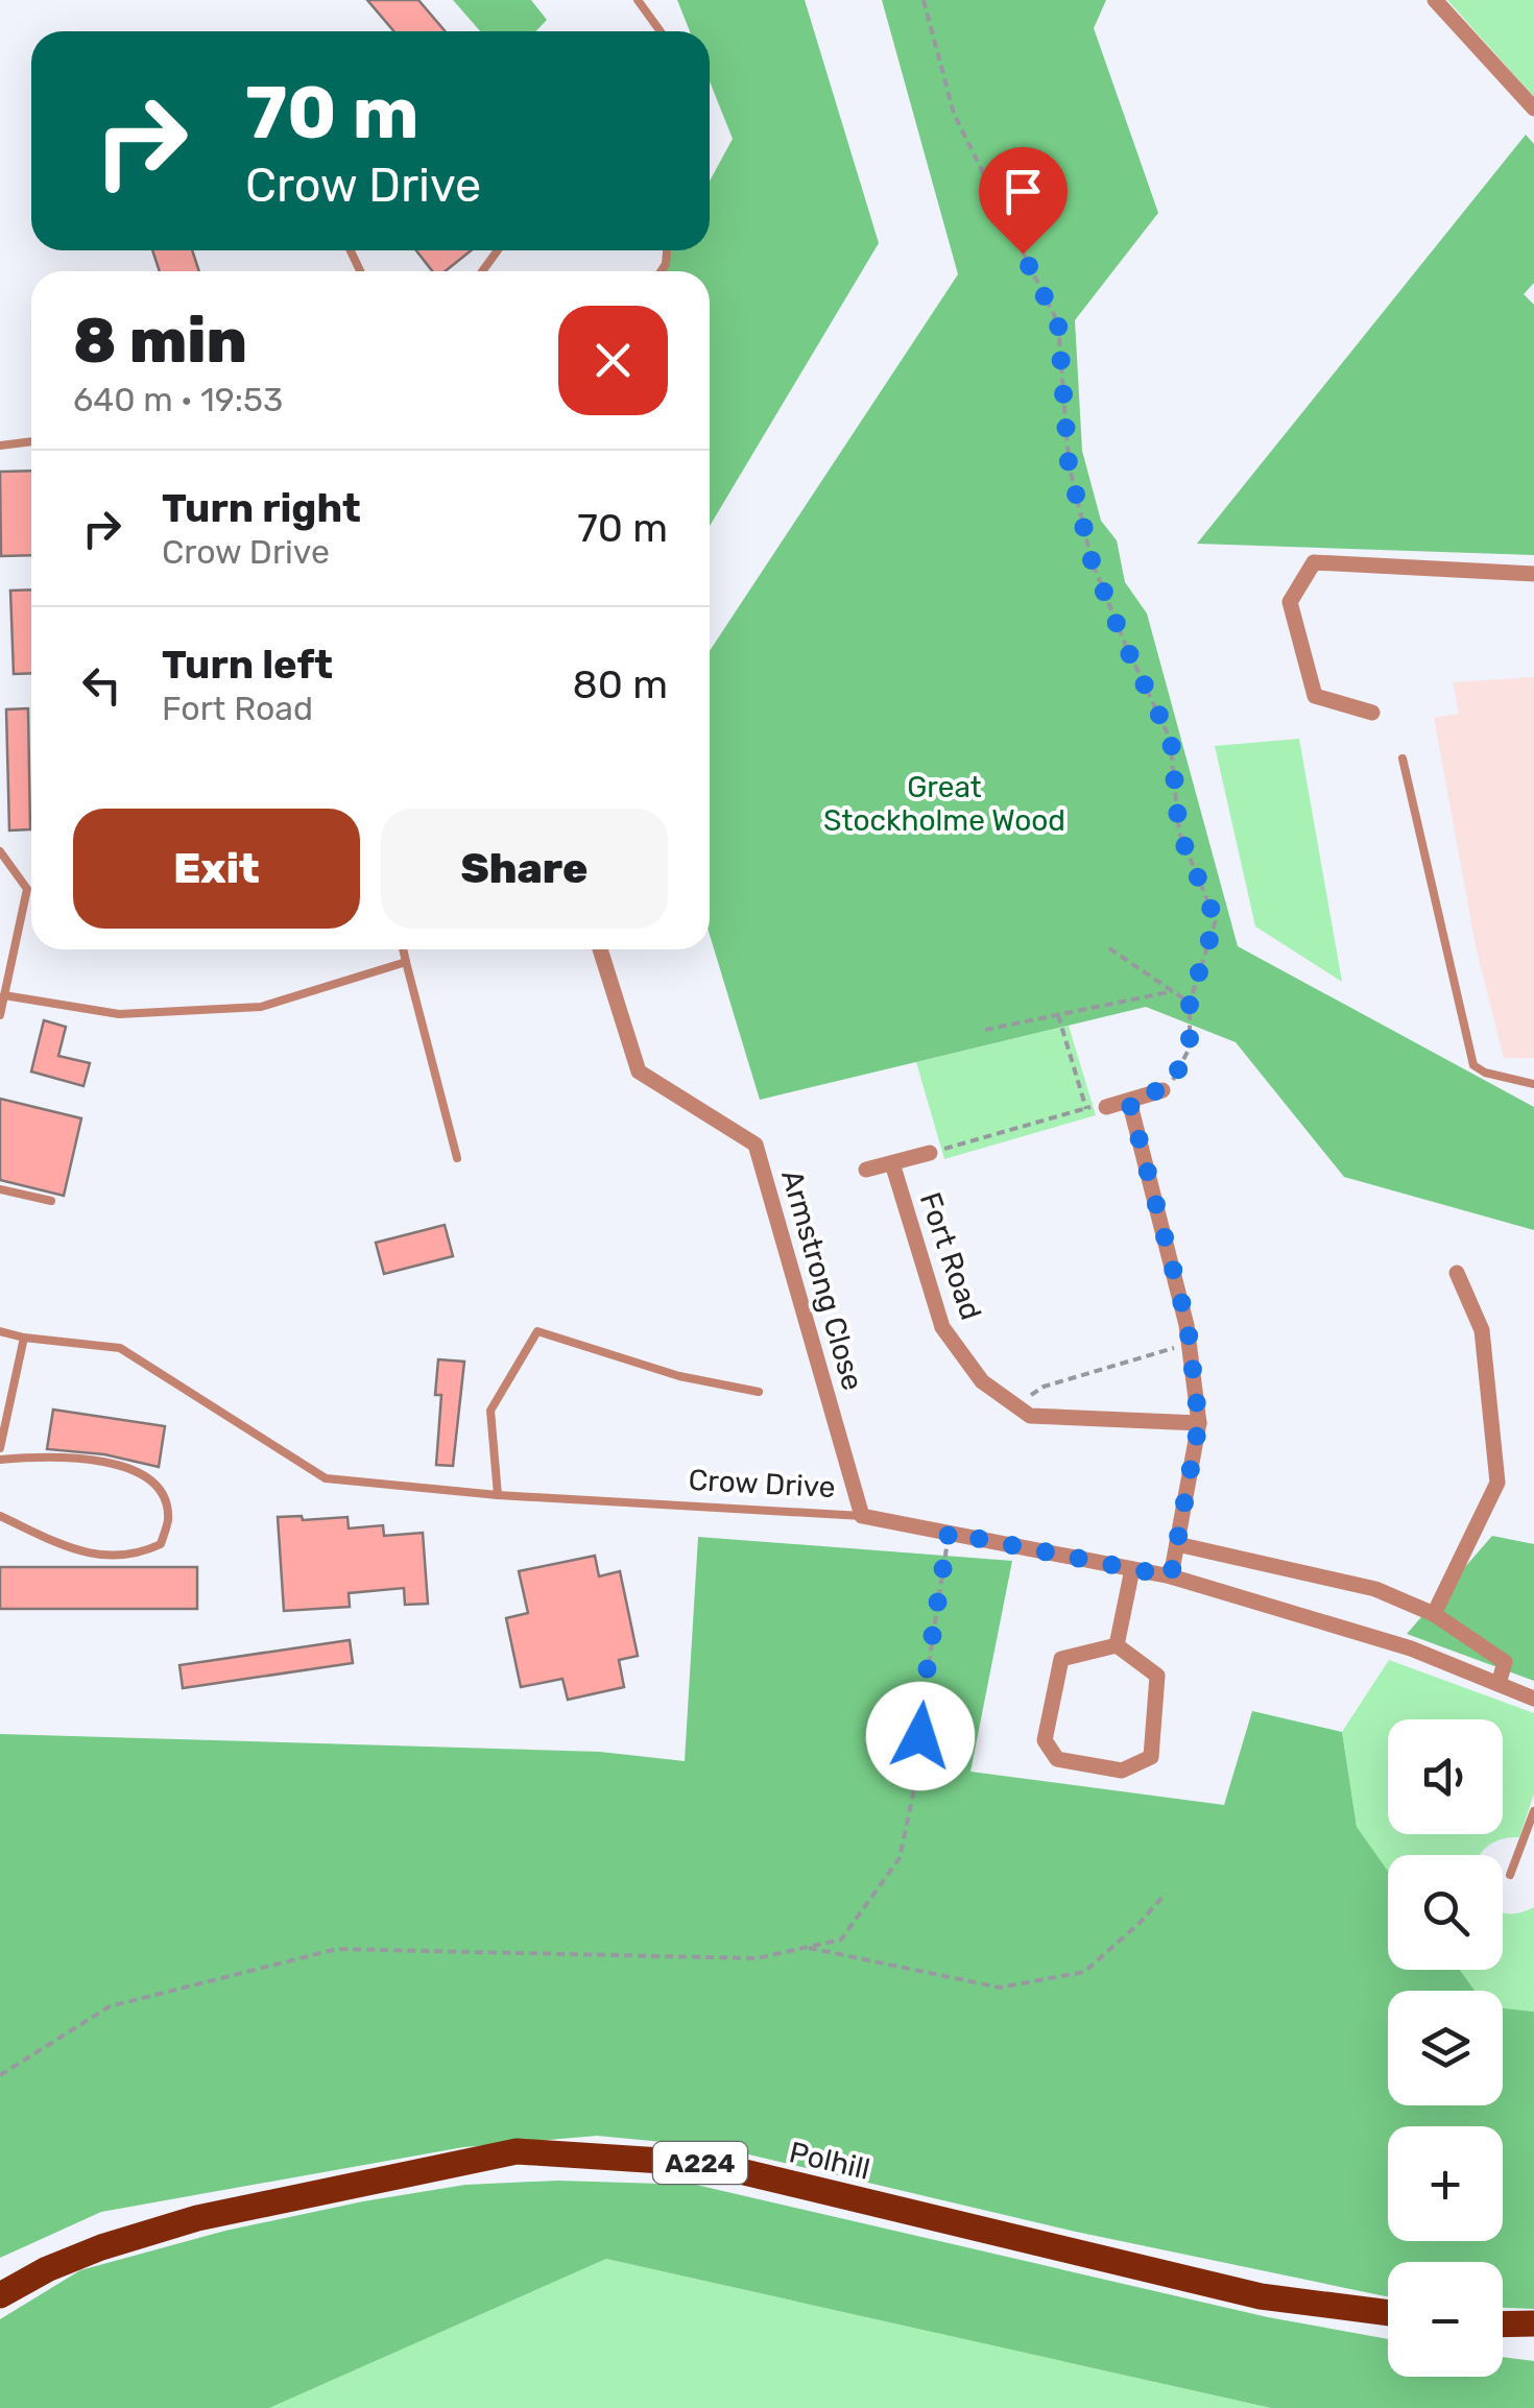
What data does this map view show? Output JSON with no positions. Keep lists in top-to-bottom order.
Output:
{
  "streets": {
    "main road": ["Polhill", "A224"],
    "street": ["Fort Road", "Armstrong Close", "Crow Drive"]
  },
  "crossings": [
    ["Armstrong Close", "Crow Drive"]
  ],
  "parks": ["Great Stockholme Wood"],
  "page": {
    "turn": ["70 m", "Crow Drive"],
    "heading": ["8 min", "640 m · 19:53"],
    "list": [
      {
        "name": "Turn right",
        "note": "Crow Drive",
        "value": "70 m"
      },
      {
        "name": "Turn left",
        "note": "Fort Road",
        "value": "80 m"
      }
    ],
    "buttons": ["Exit", "Share"],
    "map_buttons": ["+", "−"]
  }
}
